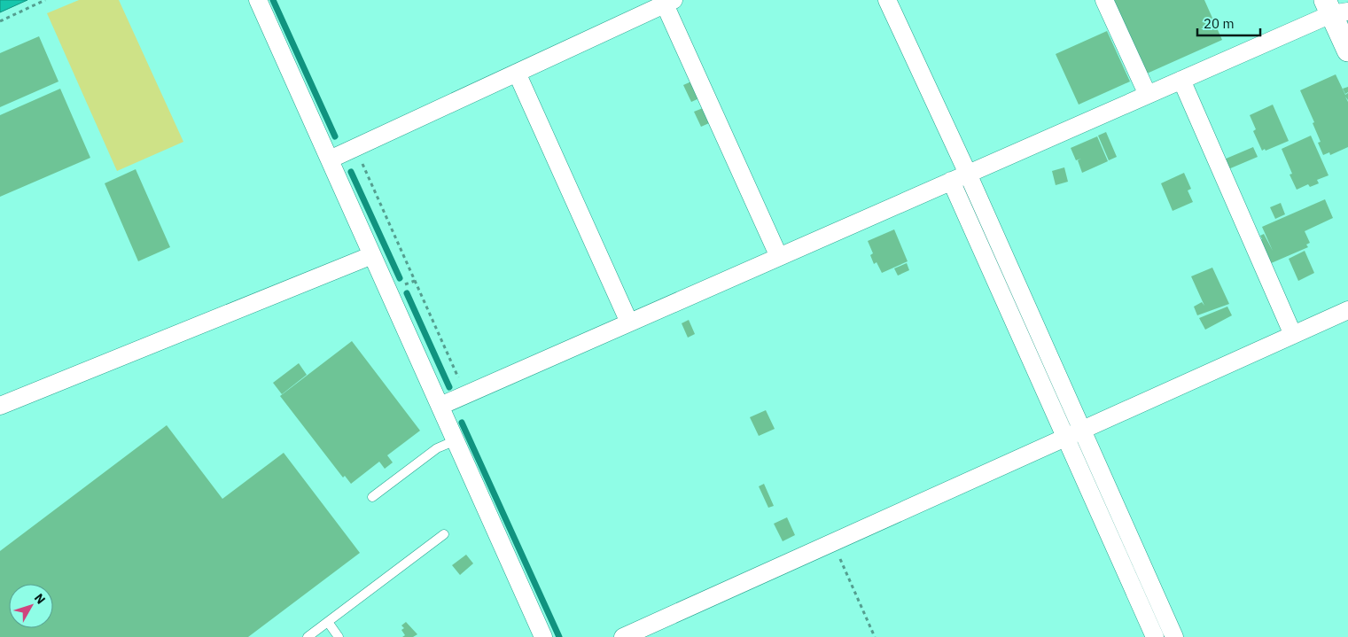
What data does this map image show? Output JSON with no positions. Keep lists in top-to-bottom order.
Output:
{
  "scale_bar": "20 m",
  "north": "top right"
}
